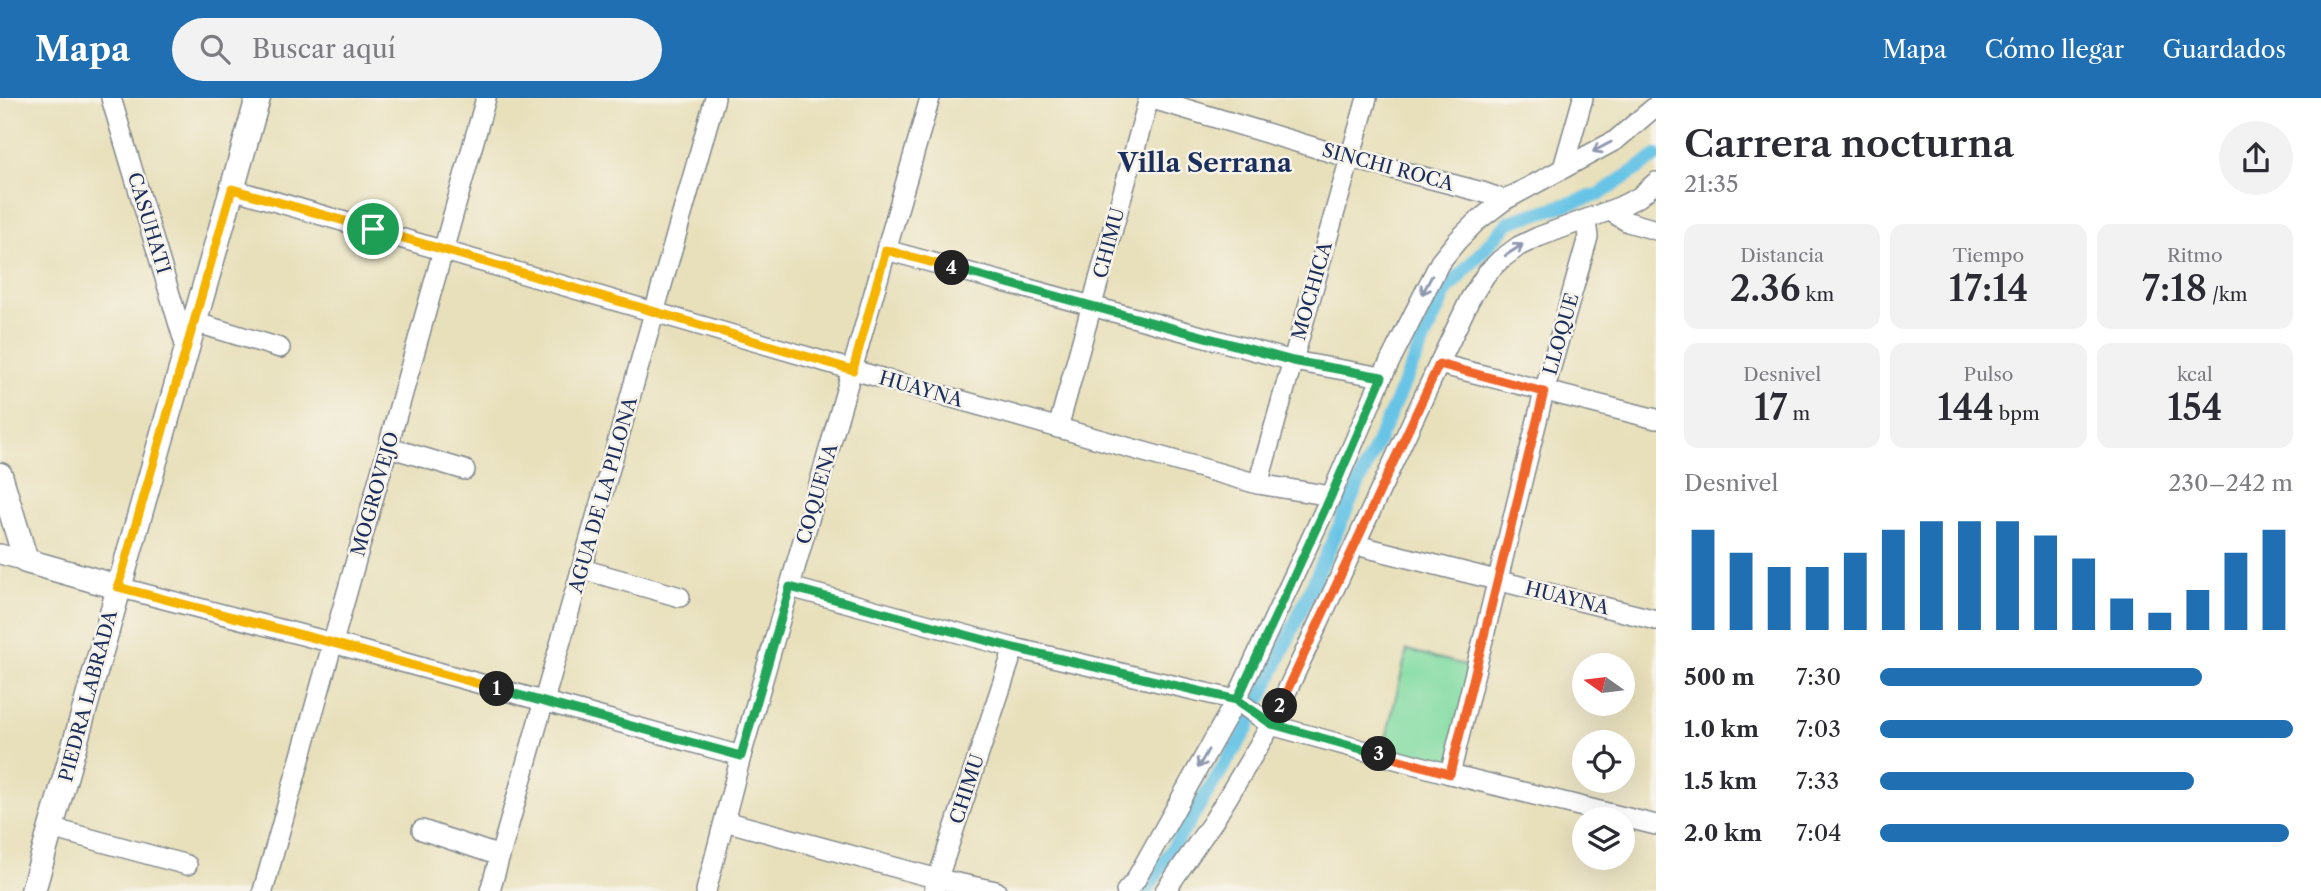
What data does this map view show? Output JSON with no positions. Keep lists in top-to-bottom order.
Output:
{
  "streets": {
    "main road": ["PIEDRA LABRADA"],
    "street": [
      "SINCHI ROCA",
      "CASUHATI",
      "CHIMU",
      "MOCHICA",
      "LLOQUE",
      "HUAYNA",
      "MOGROVEJO",
      "COQUENA",
      "AGUA DE LA PILONA"
    ]
  },
  "crossings": [
    ["SINCHI ROCA", "CHIMU"],
    ["SINCHI ROCA", "MOCHICA"],
    ["CASUHATI", "PIEDRA LABRADA"],
    ["CHIMU", "HUAYNA"],
    ["MOCHICA", "HUAYNA"],
    ["LLOQUE", "HUAYNA"],
    ["HUAYNA", "MOGROVEJO"],
    ["HUAYNA", "COQUENA"],
    ["HUAYNA", "AGUA DE LA PILONA"],
    ["HUAYNA", "PIEDRA LABRADA"]
  ],
  "districts": ["Villa Serrana"],
  "north": "left",
  "page": {
    "header": "Mapa",
    "search": "Buscar aquí",
    "nav": ["Mapa", "Cómo llegar", "Guardados"],
    "heading": ["Carrera nocturna", "21:35"],
    "stats": [
      ["Distancia", "2.36 km"],
      ["Tiempo", "17:14"],
      ["Ritmo", "7:18 /km"],
      ["Desnivel", "17 m"],
      ["Pulso", "144 bpm"],
      ["kcal", "154"]
    ],
    "pins": [
      "4",
      "1",
      "2",
      "3"
    ],
    "chart": ["Desnivel", "230–242 m"],
    "list": [
      {
        "name": "500 m",
        "note": "7:30"
      },
      {
        "name": "1.0 km",
        "note": "7:03"
      },
      {
        "name": "1.5 km",
        "note": "7:33"
      },
      {
        "name": "2.0 km",
        "note": "7:04"
      }
    ]
  }
}
